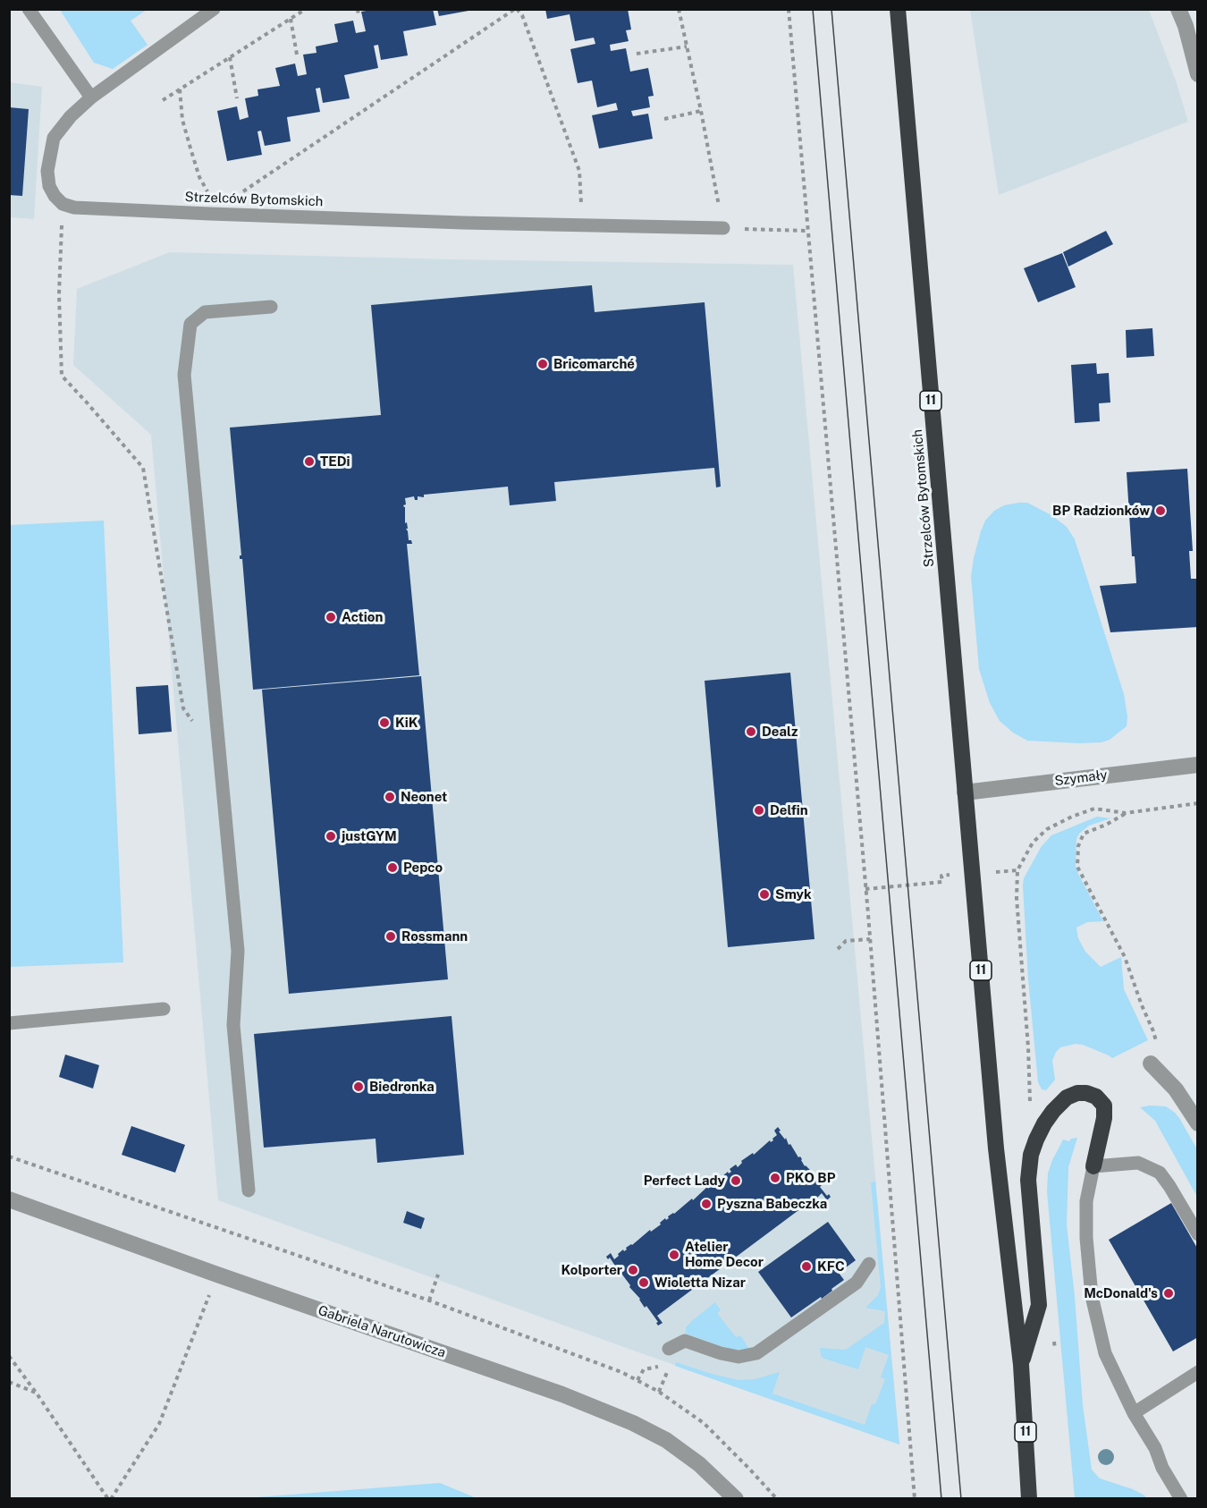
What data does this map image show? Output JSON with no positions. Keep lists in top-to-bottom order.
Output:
{
  "streets": {
    "highway": ["Strzelców Bytomskich", "11"],
    "street": ["Szymały", "Gabriela Narutowicza"]
  },
  "crossings": [
    ["Strzelców Bytomskich", "11"],
    ["Strzelców Bytomskich", "Szymały"],
    ["11", "Szymały"]
  ],
  "places": [
    "Bricomarché",
    "TEDi",
    "BP Radzionków",
    "Action",
    "KiK",
    "Dealz",
    "Neonet",
    "Delfin",
    "justGYM",
    "Pepco",
    "Smyk",
    "Rossmann",
    "Biedronka",
    "PKO BP",
    "Perfect Lady",
    "Pyszna Babeczka",
    "Atelier Home Decor",
    "KFC",
    "Kolporter",
    "Wioletta Nizar",
    "McDonald's"
  ]
}
